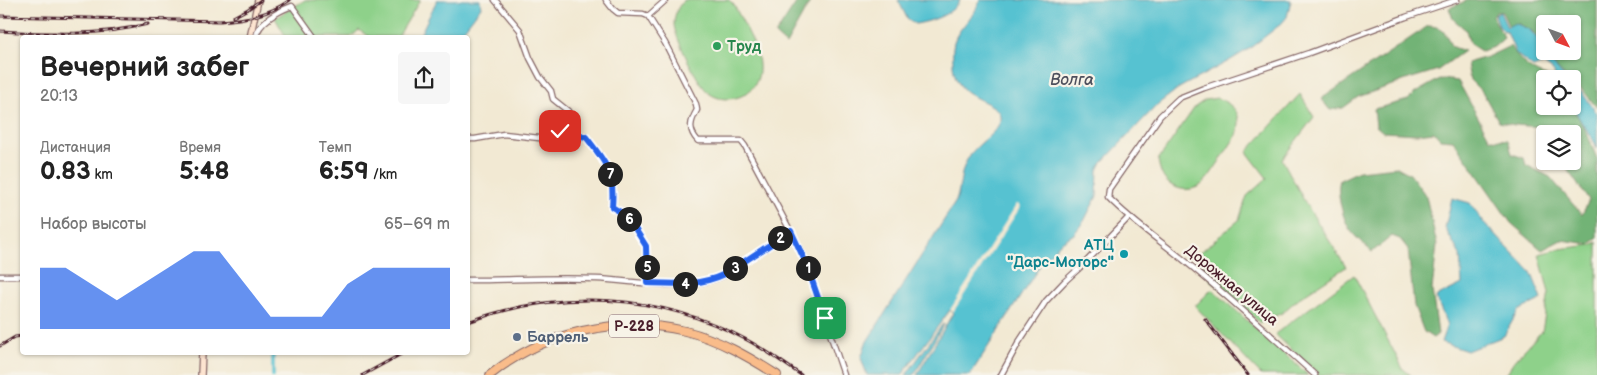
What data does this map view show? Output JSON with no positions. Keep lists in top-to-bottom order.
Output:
{
  "streets": {
    "highway": ["Р-228"],
    "street": ["Дорожная улица"]
  },
  "water": ["Волга"],
  "places": ["Труд", "АТЦ \"Дарс-Моторс\"", "Баррель"],
  "north": "bottom right",
  "page": {
    "heading": ["Вечерний забег", "20:13"],
    "stats": [
      ["Дистанция", "0.83 km"],
      ["Время", "5:48"],
      ["Темп", "6:59 /km"]
    ],
    "pins": [
      "7",
      "6",
      "2",
      "5",
      "1",
      "3",
      "4"
    ],
    "chart": ["Набор высоты", "65–69 m"]
  }
}
